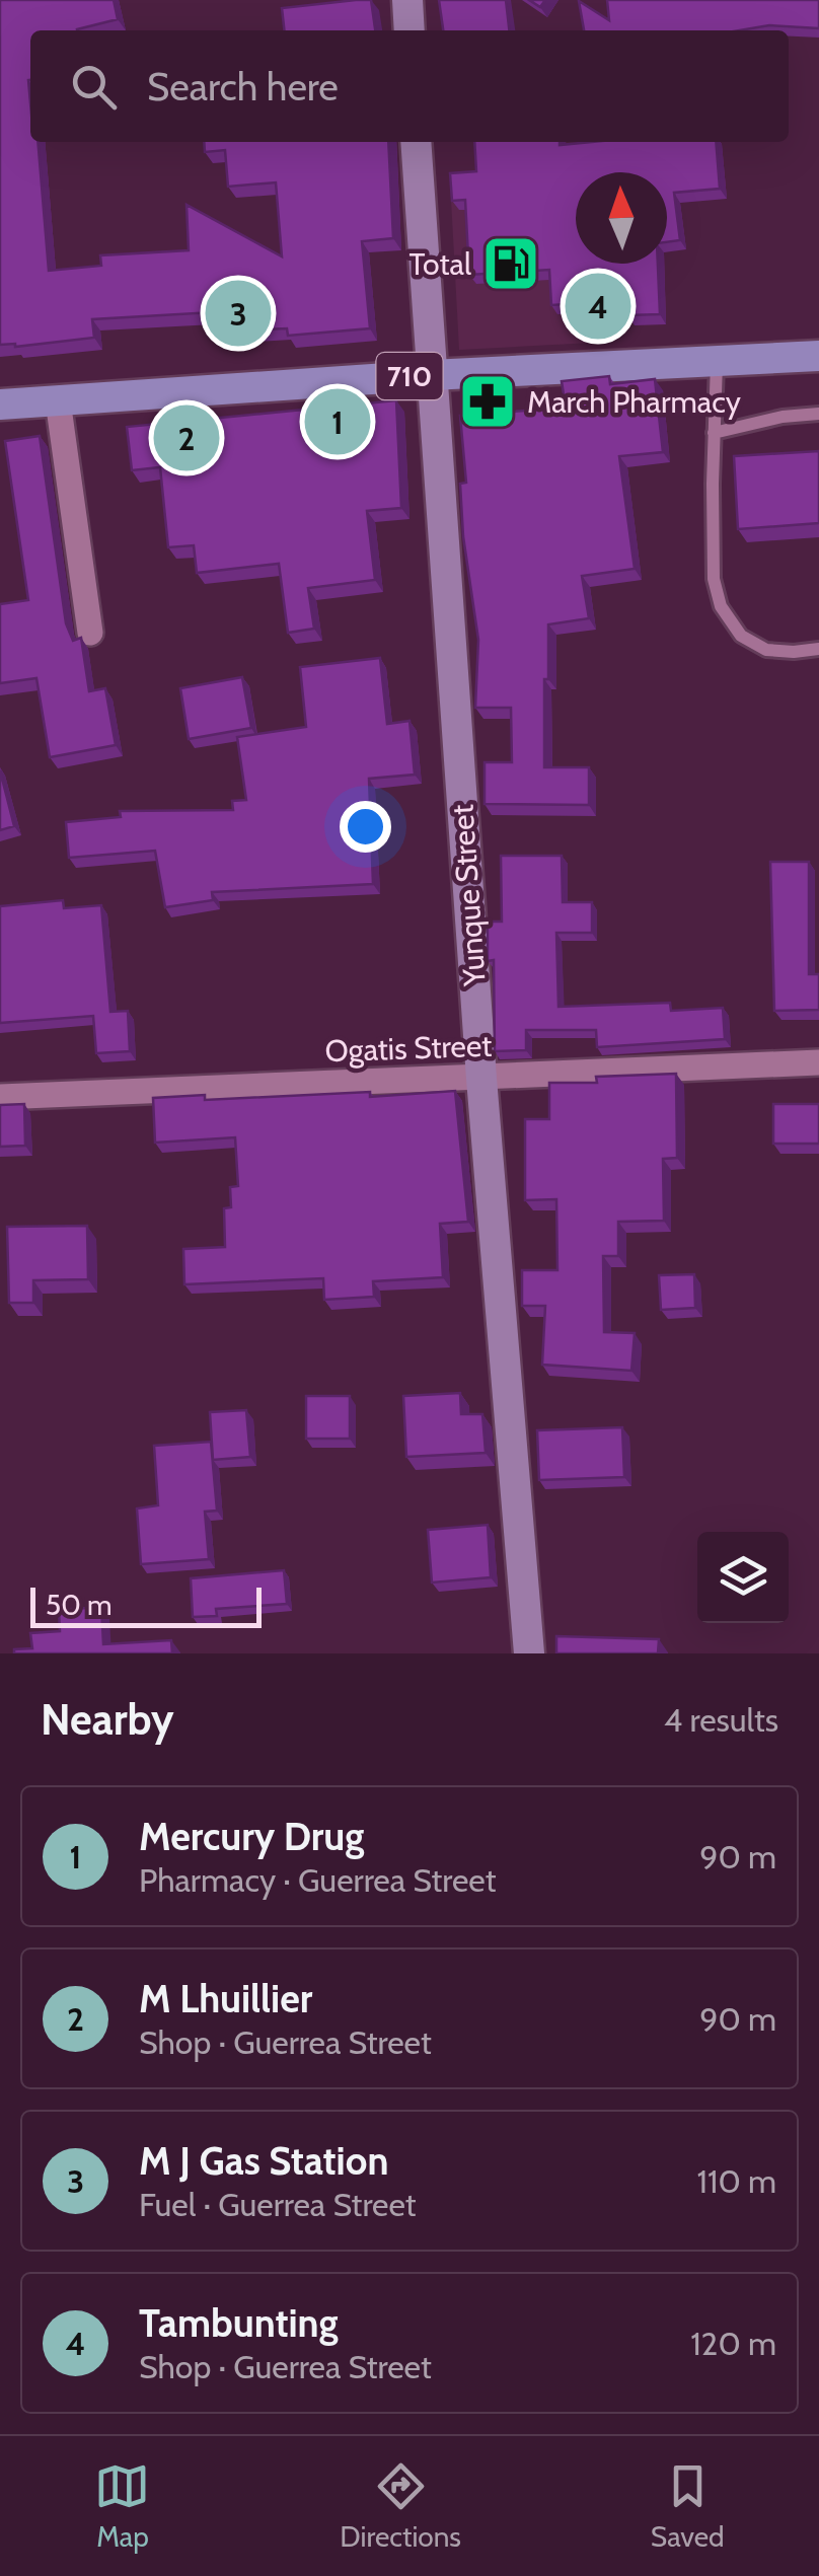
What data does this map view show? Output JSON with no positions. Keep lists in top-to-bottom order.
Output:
{
  "streets": {
    "main road": ["710"],
    "street": ["Yunque Street", "Ogatis Street"]
  },
  "crossings": [
    ["710", "Yunque Street"],
    ["Yunque Street", "Ogatis Street"]
  ],
  "places": {
    "fuel station": ["Total"],
    "pharmacy": ["March Pharmacy"]
  },
  "scale_bar": "50 m",
  "north": "top",
  "page": {
    "search": "Search here",
    "pins": [
      "4",
      "3",
      "1",
      "2"
    ],
    "scale": "50 m",
    "heading": ["Nearby", "4 results"],
    "list": [
      {
        "mark": "1",
        "name": "Mercury Drug",
        "note": "Pharmacy · Guerrea Street",
        "value": "90 m"
      },
      {
        "mark": "2",
        "name": "M Lhuillier",
        "note": "Shop · Guerrea Street",
        "value": "90 m"
      },
      {
        "mark": "3",
        "name": "M J Gas Station",
        "note": "Fuel · Guerrea Street",
        "value": "110 m"
      },
      {
        "mark": "4",
        "name": "Tambunting",
        "note": "Shop · Guerrea Street",
        "value": "120 m"
      }
    ],
    "nav": ["Map", "Directions", "Saved"]
  }
}
